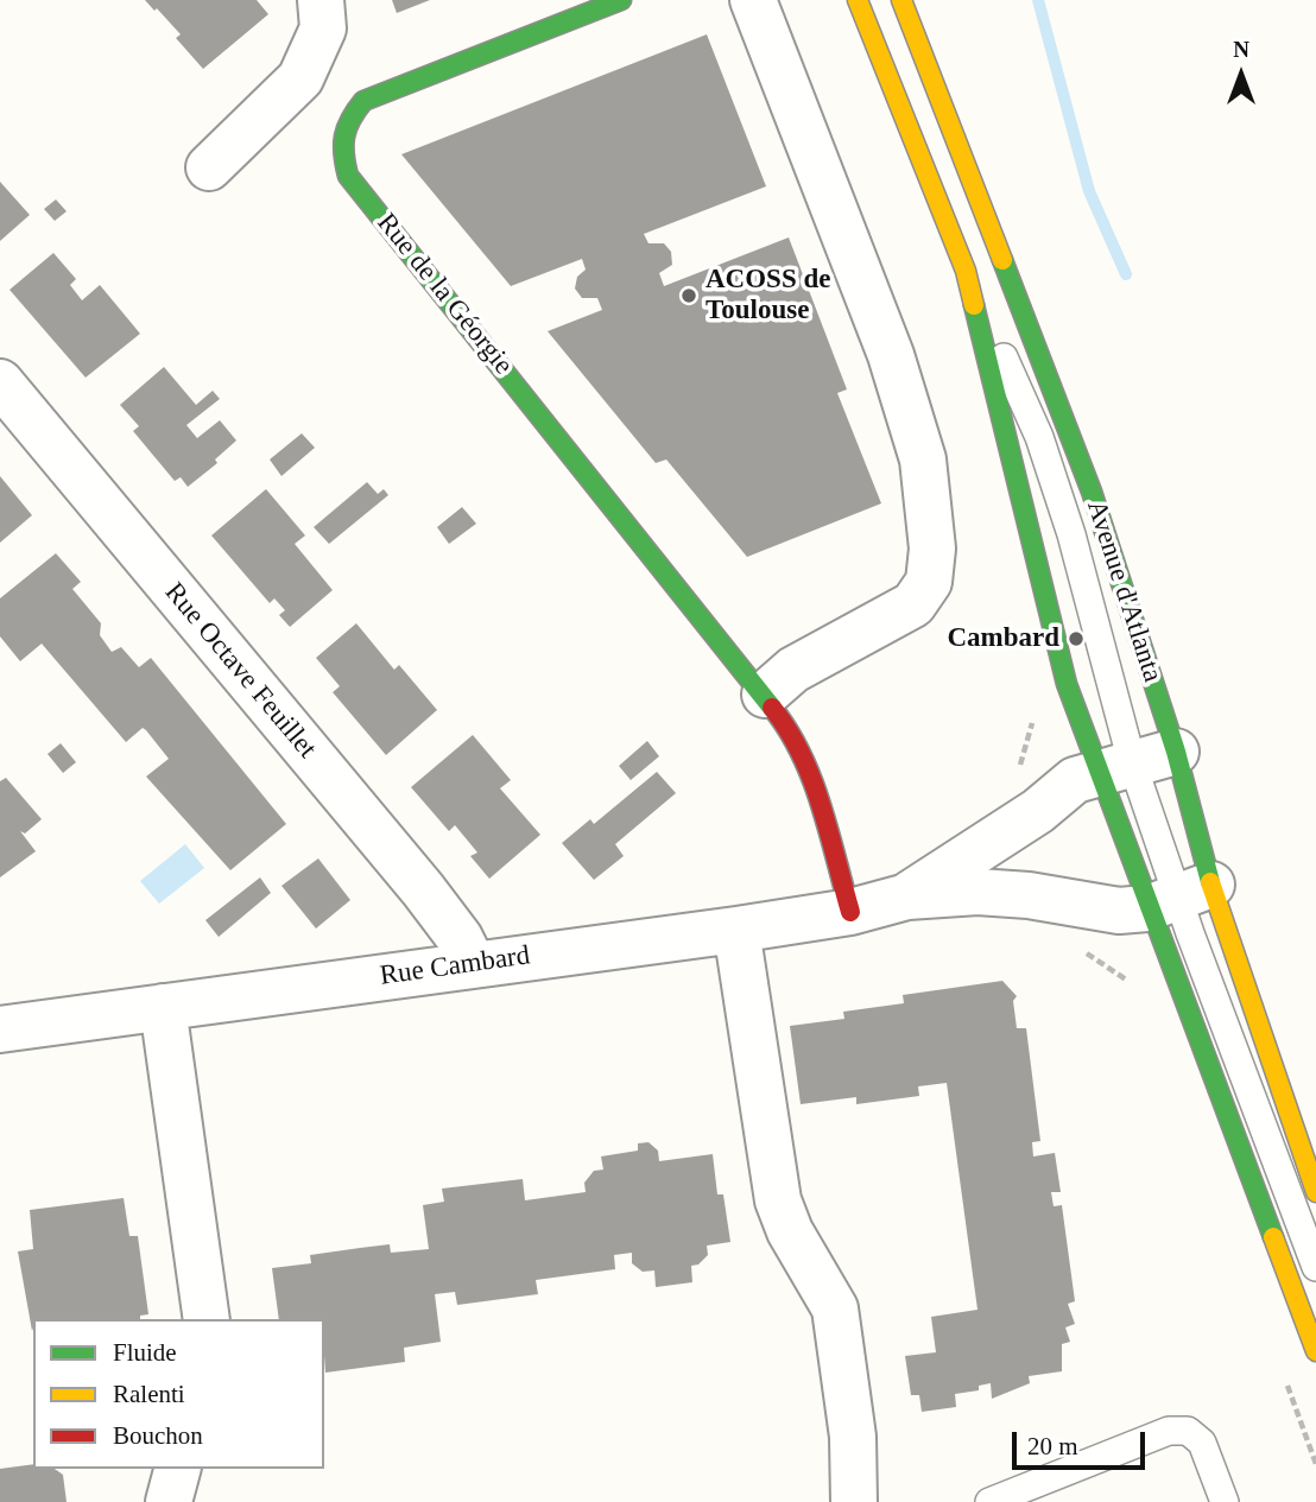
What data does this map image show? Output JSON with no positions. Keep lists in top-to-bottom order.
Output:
{
  "streets": {
    "main road": ["Rue de la Géorgie", "Avenue d'Atlanta"],
    "street": ["Rue Octave Feuillet", "Rue Cambard"]
  },
  "crossings": [
    ["Rue de la Géorgie", "Rue Cambard"],
    ["Avenue d'Atlanta", "Rue Cambard"],
    ["Rue Octave Feuillet", "Rue Cambard"]
  ],
  "places": ["ACOSS de Toulouse", "Cambard"],
  "legend": ["Fluide", "Ralenti", "Bouchon"],
  "scale_bar": "20 m",
  "north": "top"
}
